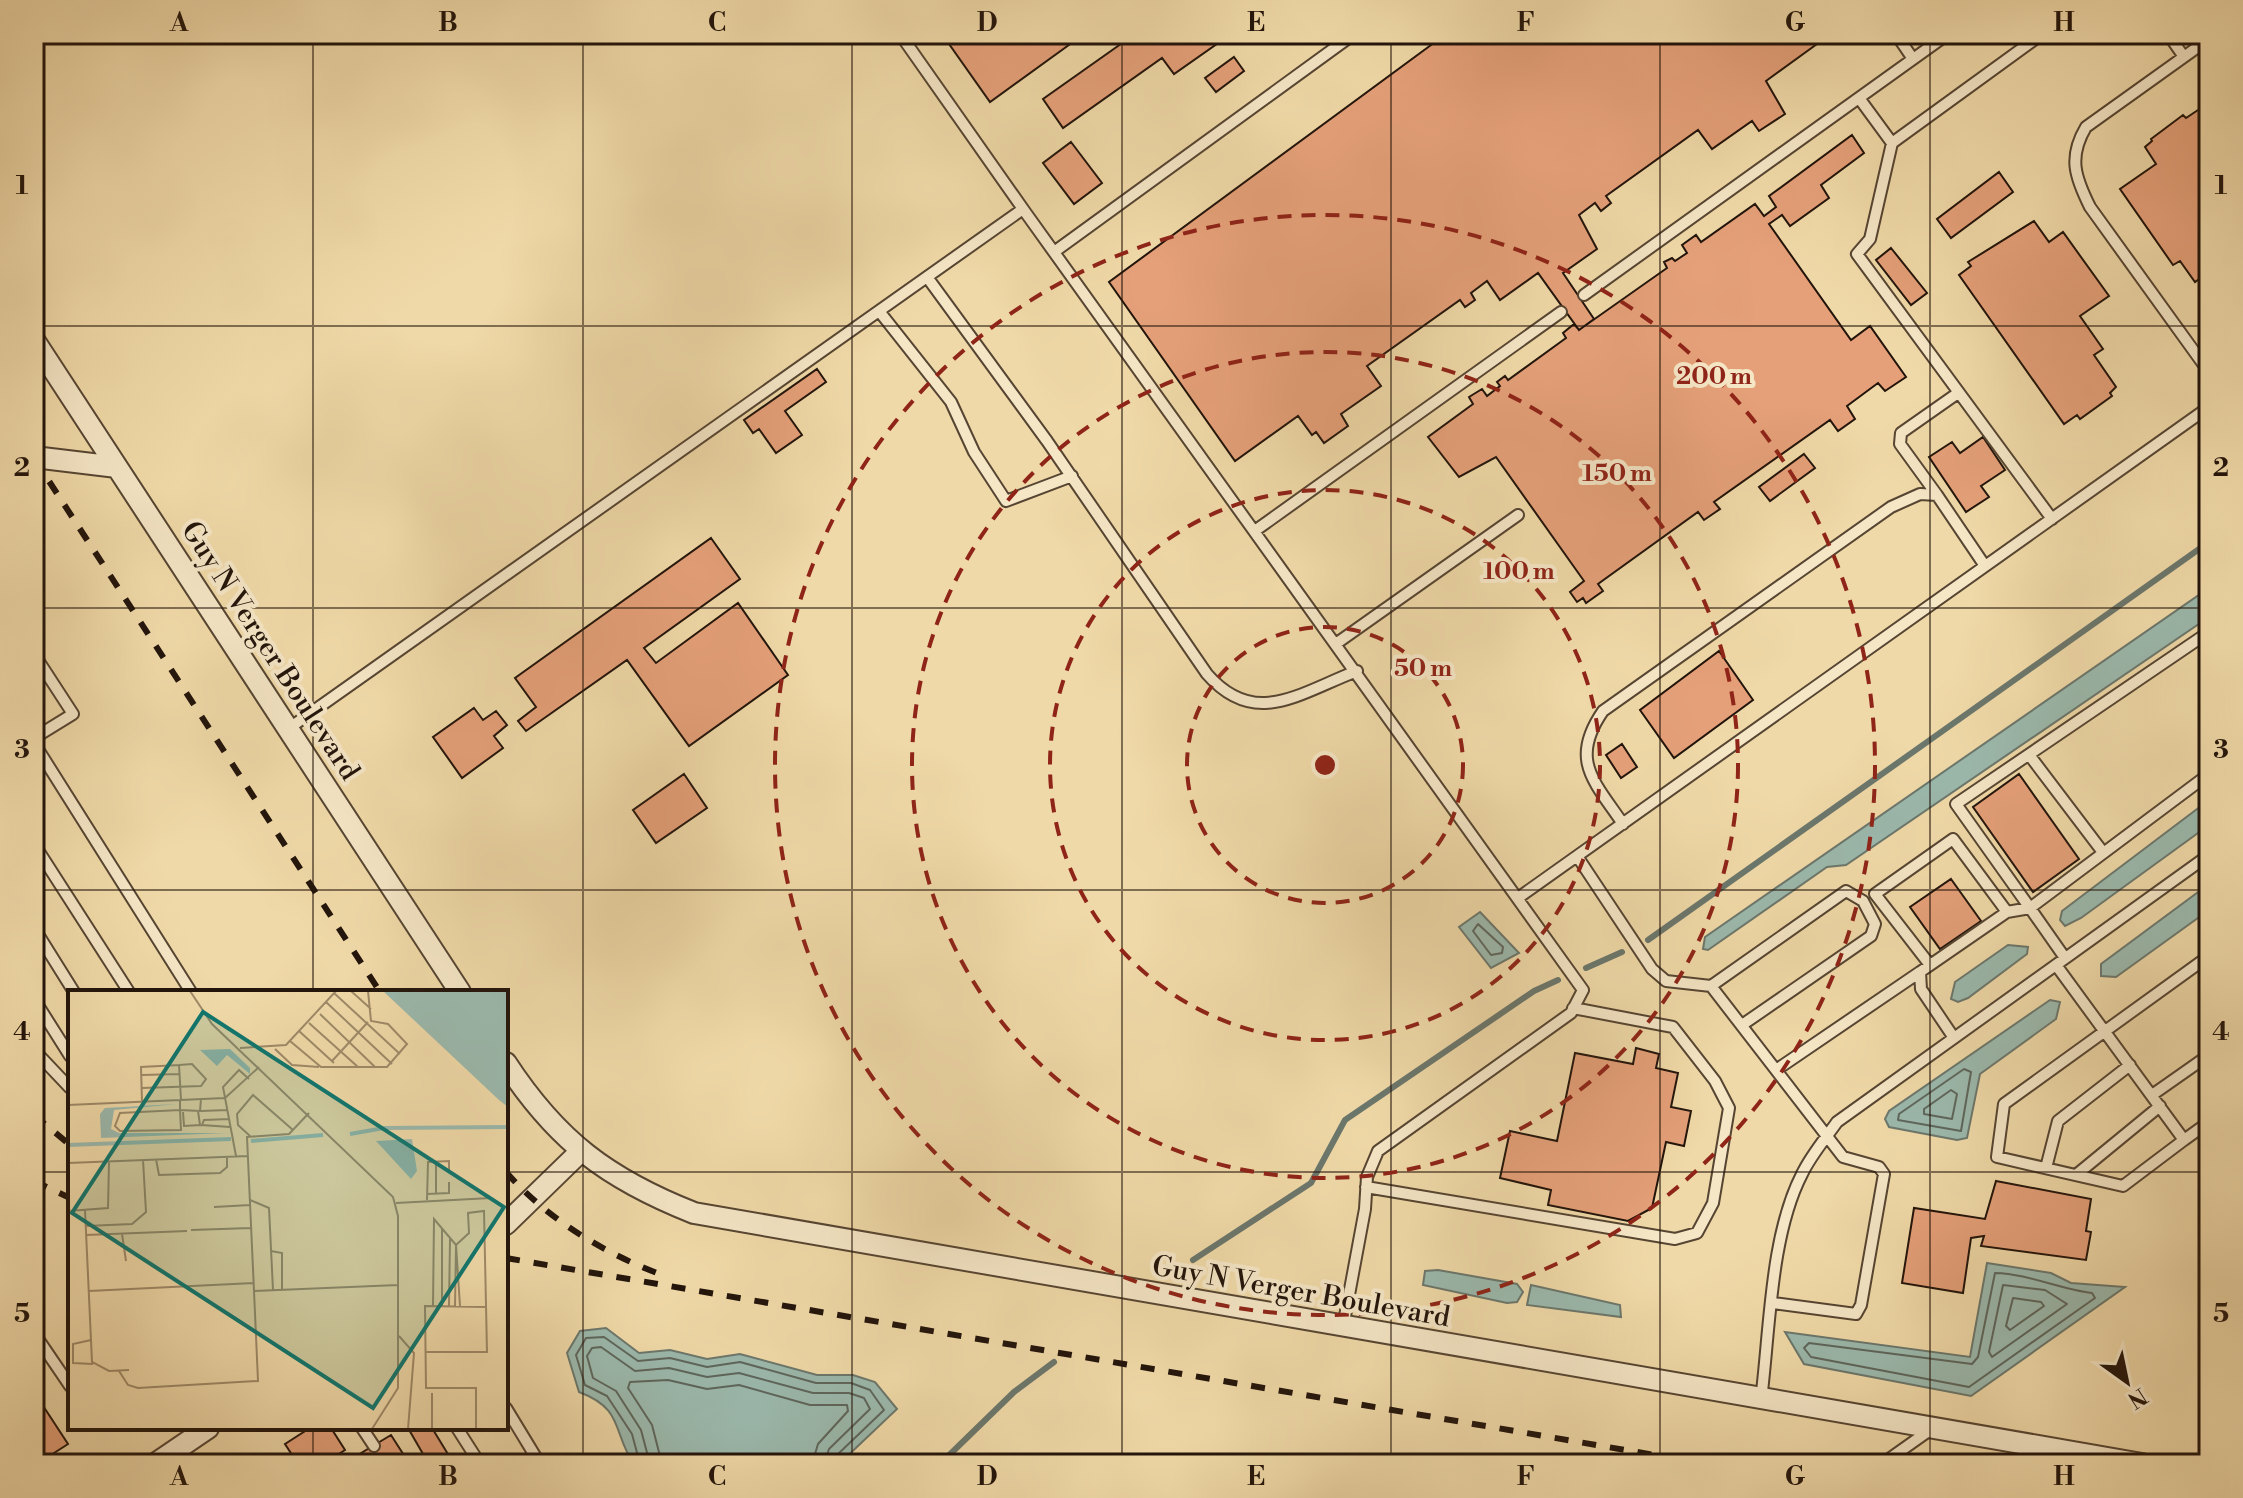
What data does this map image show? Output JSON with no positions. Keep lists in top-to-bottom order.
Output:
{
  "streets": {
    "street": ["Guy N Verger Boulevard"]
  },
  "north": "bottom right",
  "grid": {
    "columns": [
      "A",
      "B",
      "C",
      "D",
      "E",
      "F",
      "G",
      "H"
    ],
    "rows": [
      "1",
      "2",
      "3",
      "4",
      "5"
    ]
  },
  "rings": [
    "200 m",
    "150 m",
    "100 m",
    "50 m"
  ]
}
